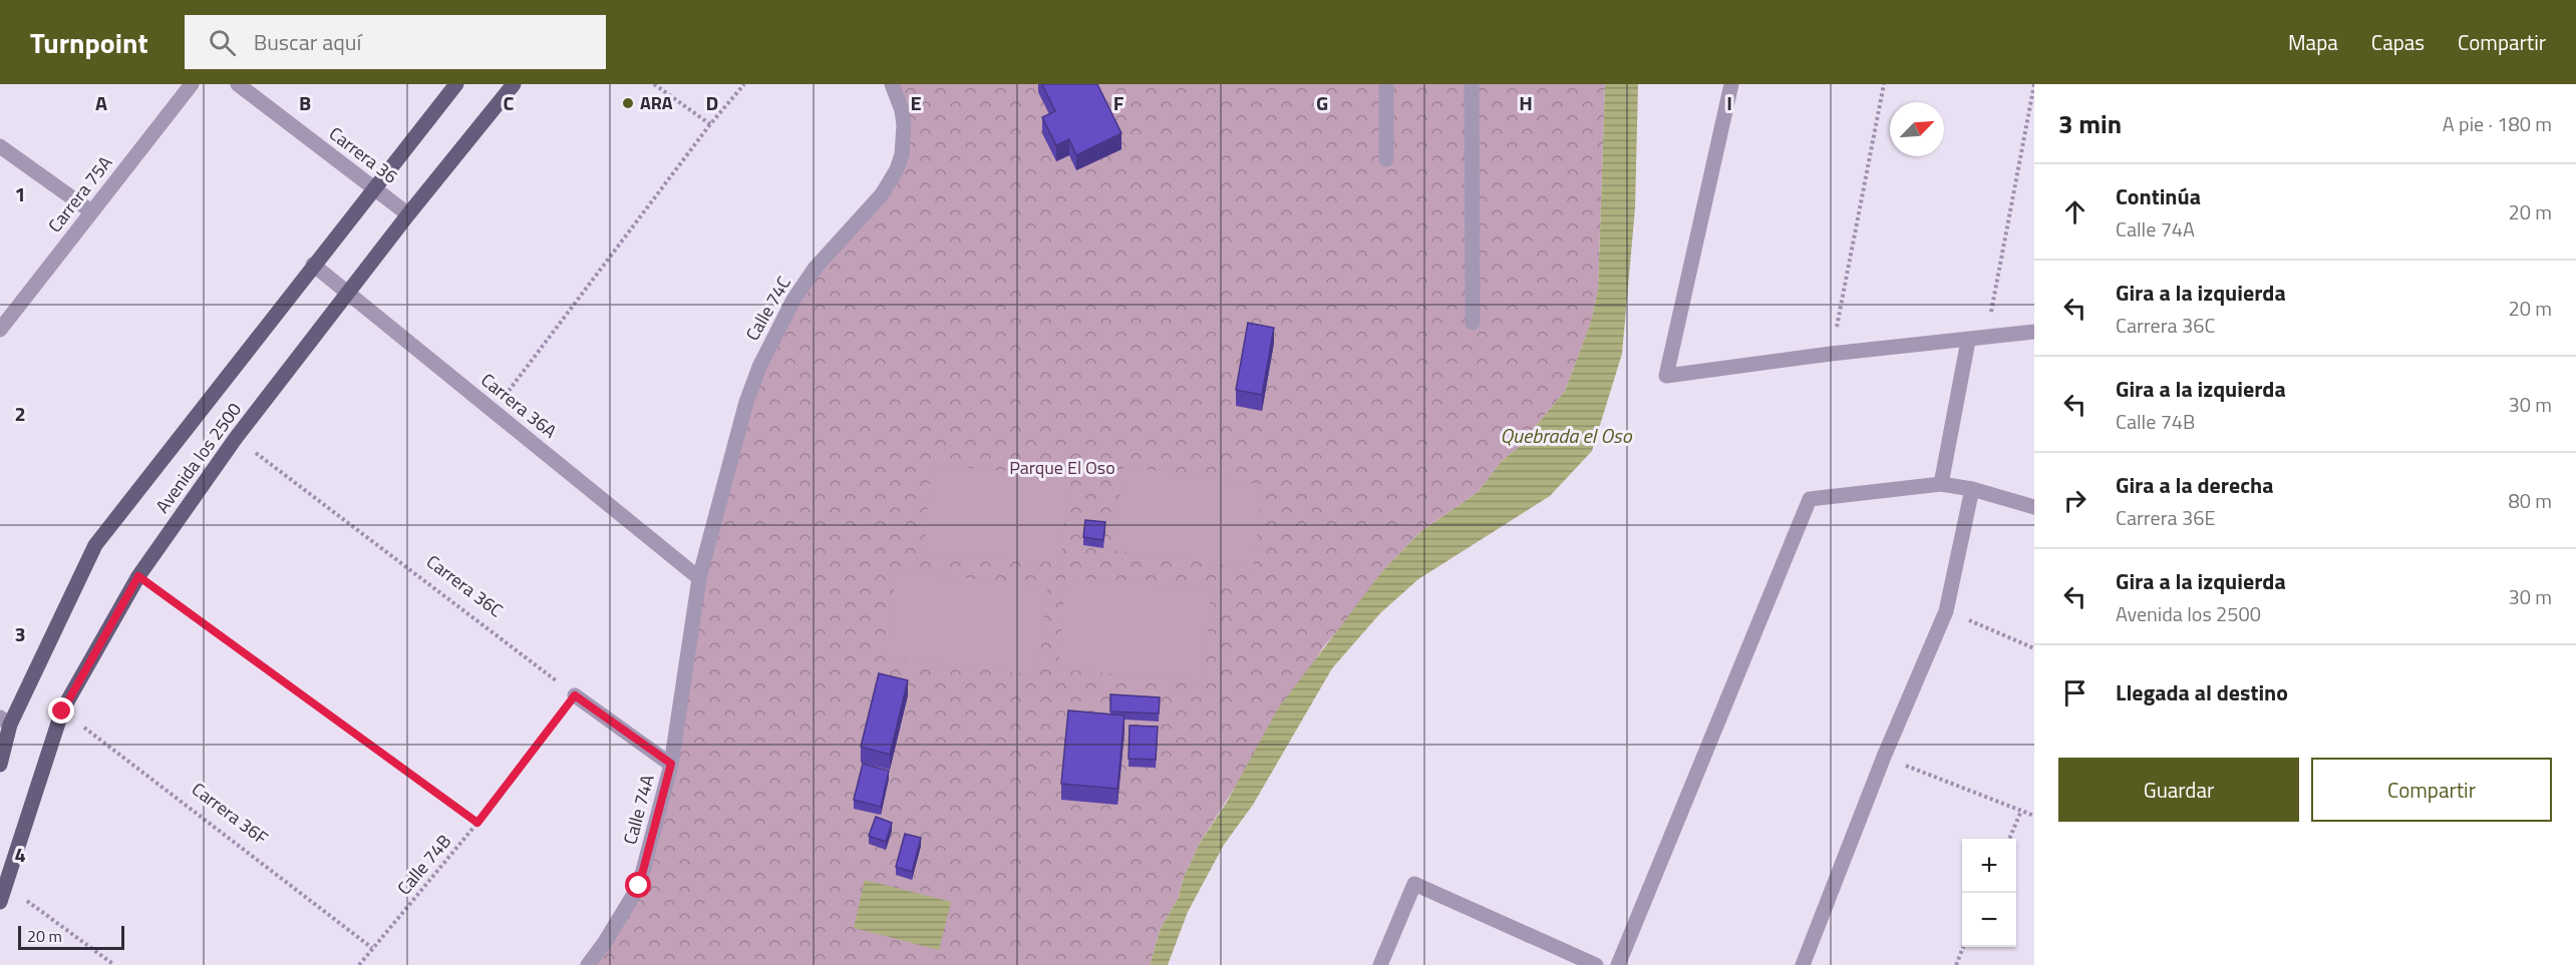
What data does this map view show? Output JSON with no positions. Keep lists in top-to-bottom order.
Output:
{
  "streets": {
    "main road": ["Avenida los 2500"],
    "street": [
      "Carrera 36",
      "Carrera 75A",
      "Calle 74C",
      "Carrera 36A",
      "Calle 74A"
    ],
    "path": ["Carrera 36C", "Carrera 36F", "Calle 74B"]
  },
  "crossings": [
    ["Carrera 36", "Avenida los 2500"],
    ["Calle 74C", "Carrera 36A"],
    ["Calle 74C", "Calle 74A"],
    ["Carrera 36A", "Avenida los 2500"],
    ["Carrera 36A", "Calle 74A"],
    ["Avenida los 2500", "Carrera 36C"],
    ["Avenida los 2500", "Carrera 36F"],
    ["Carrera 36C", "Calle 74B"],
    ["Carrera 36F", "Calle 74B"]
  ],
  "water": ["Quebrada el Oso"],
  "parks": ["Parque El Oso"],
  "places": ["ARA"],
  "scale_bar": "20 m",
  "north": "top right",
  "page": {
    "header": "Turnpoint",
    "search": "Buscar aquí",
    "nav": ["Mapa", "Capas", "Compartir"],
    "heading": ["3 min", "A pie · 180 m"],
    "list": [
      ["Continúa", "Calle 74A", "20 m"],
      ["Gira a la izquierda", "Carrera 36C", "20 m"],
      ["Gira a la izquierda", "Calle 74B", "30 m"],
      ["Gira a la derecha", "Carrera 36E", "80 m"],
      ["Gira a la izquierda", "Avenida los 2500", "30 m"],
      "Llegada al destino"
    ],
    "buttons": ["Guardar", "Compartir"],
    "map_buttons": ["+", "−"],
    "scale": "20 m"
  },
  "grid": {
    "columns": [
      "A",
      "B",
      "C",
      "D",
      "E",
      "F",
      "G",
      "H",
      "I"
    ],
    "rows": [
      "1",
      "2",
      "3",
      "4"
    ]
  }
}
